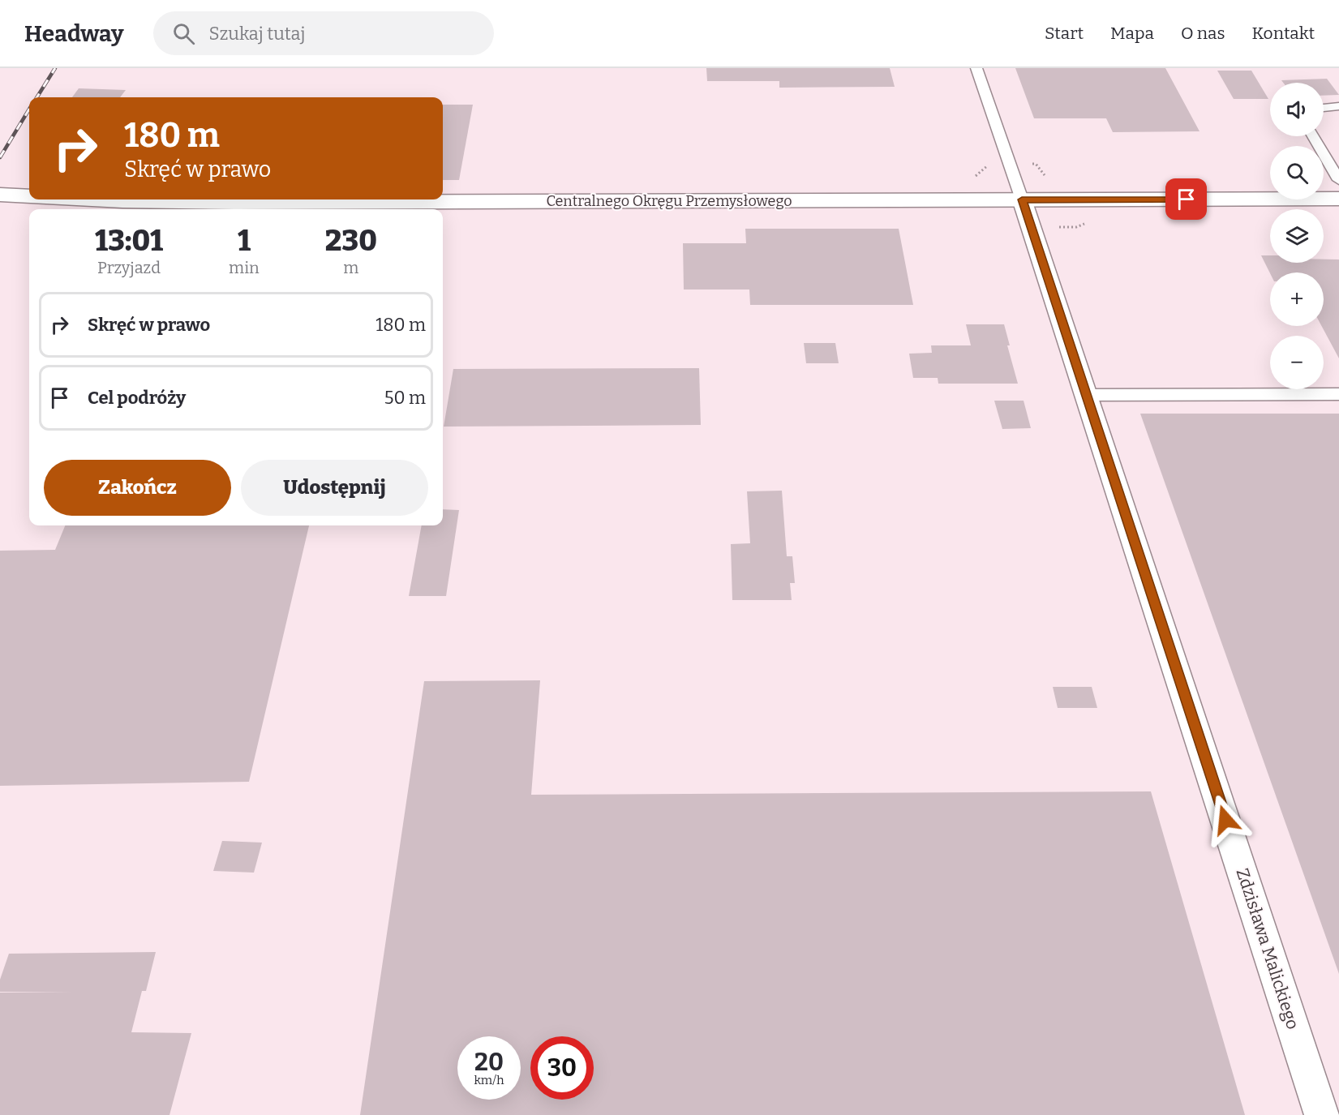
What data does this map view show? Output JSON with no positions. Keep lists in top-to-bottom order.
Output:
{
  "streets": {
    "street": ["Centralnego Okręgu Przemysłowego", "Zdzisława Malickiego"]
  },
  "crossings": [
    ["Centralnego Okręgu Przemysłowego", "Zdzisława Malickiego"]
  ],
  "page": {
    "header": "Headway",
    "search": "Szukaj tutaj",
    "nav": [
      "Start",
      "Mapa",
      "O nas",
      "Kontakt"
    ],
    "map_buttons": ["+", "−"],
    "turn": ["180 m", "Skręć w prawo"],
    "eta": [
      "13:01",
      "Przyjazd",
      "1",
      "min",
      "230",
      "m"
    ],
    "list": [
      {
        "name": "Skręć w prawo",
        "value": "180 m"
      },
      {
        "name": "Cel podróży",
        "value": "50 m"
      }
    ],
    "buttons": ["Zakończ", "Udostępnij"],
    "speed": "20 km/h",
    "limit": "30"
  }
}
